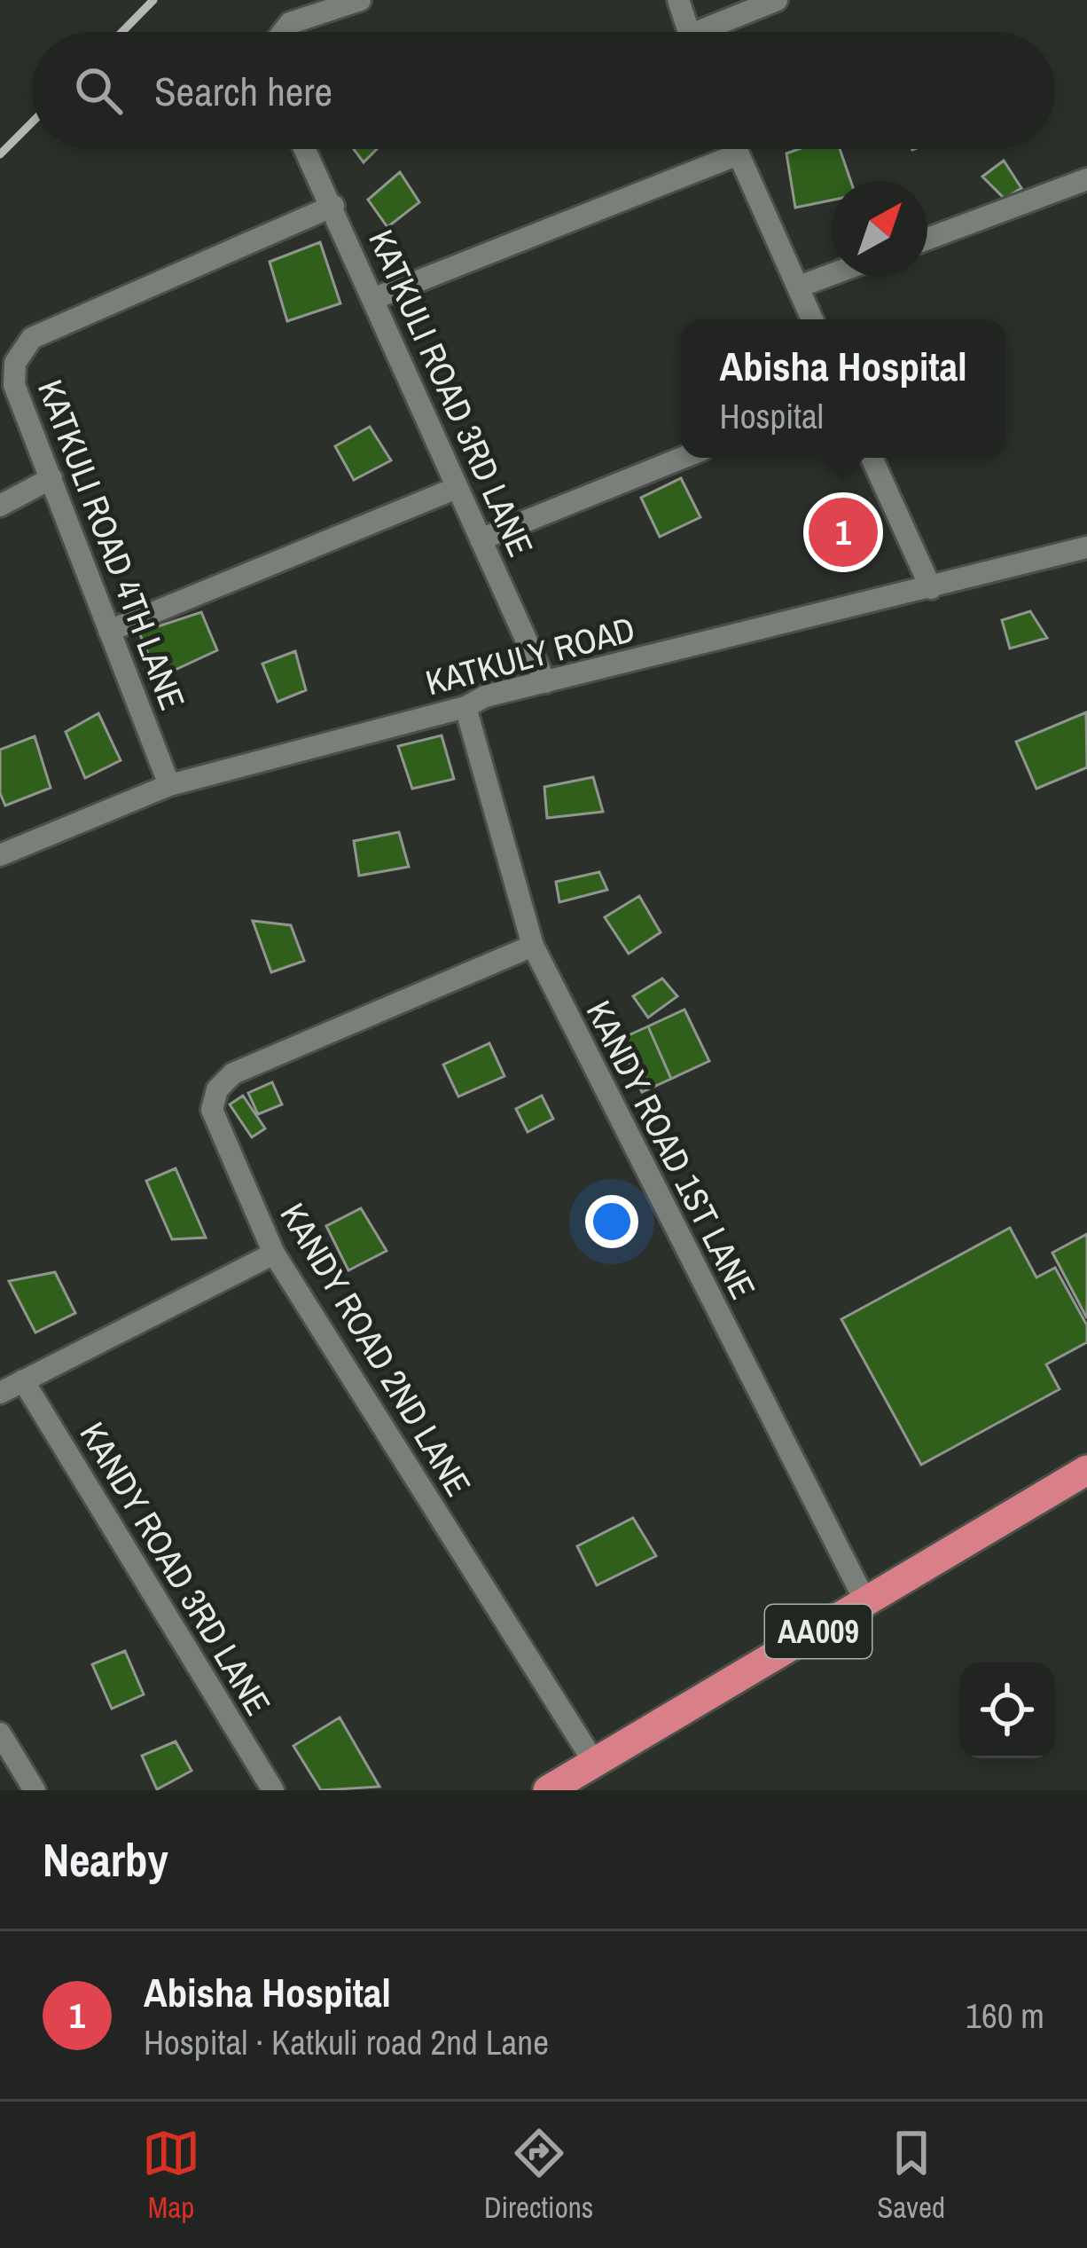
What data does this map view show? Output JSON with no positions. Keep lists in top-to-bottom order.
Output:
{
  "streets": {
    "highway": ["AA009"],
    "street": [
      "KATKULI ROAD 3RD LANE",
      "KATKULI ROAD 4TH LANE",
      "KATKULY ROAD",
      "KANDY ROAD 1ST LANE",
      "KANDY ROAD 2ND LANE",
      "KANDY ROAD 3RD LANE"
    ]
  },
  "crossings": [
    ["KATKULI ROAD 3RD LANE", "KATKULI ROAD 4TH LANE"],
    ["KATKULI ROAD 3RD LANE", "KATKULY ROAD"],
    ["KATKULI ROAD 4TH LANE", "KATKULY ROAD"],
    ["KATKULY ROAD", "KANDY ROAD 1ST LANE"],
    ["KANDY ROAD 1ST LANE", "KANDY ROAD 2ND LANE"],
    ["KANDY ROAD 1ST LANE", "AA009"],
    ["KANDY ROAD 2ND LANE", "AA009"]
  ],
  "north": "top right",
  "page": {
    "search": "Search here",
    "popup": ["Abisha Hospital", "Hospital"],
    "pins": "1",
    "heading": "Nearby",
    "list": [
      {
        "mark": "1",
        "name": "Abisha Hospital",
        "note": "Hospital · Katkuli road 2nd Lane",
        "value": "160 m"
      }
    ],
    "nav": ["Map", "Directions", "Saved"]
  }
}
